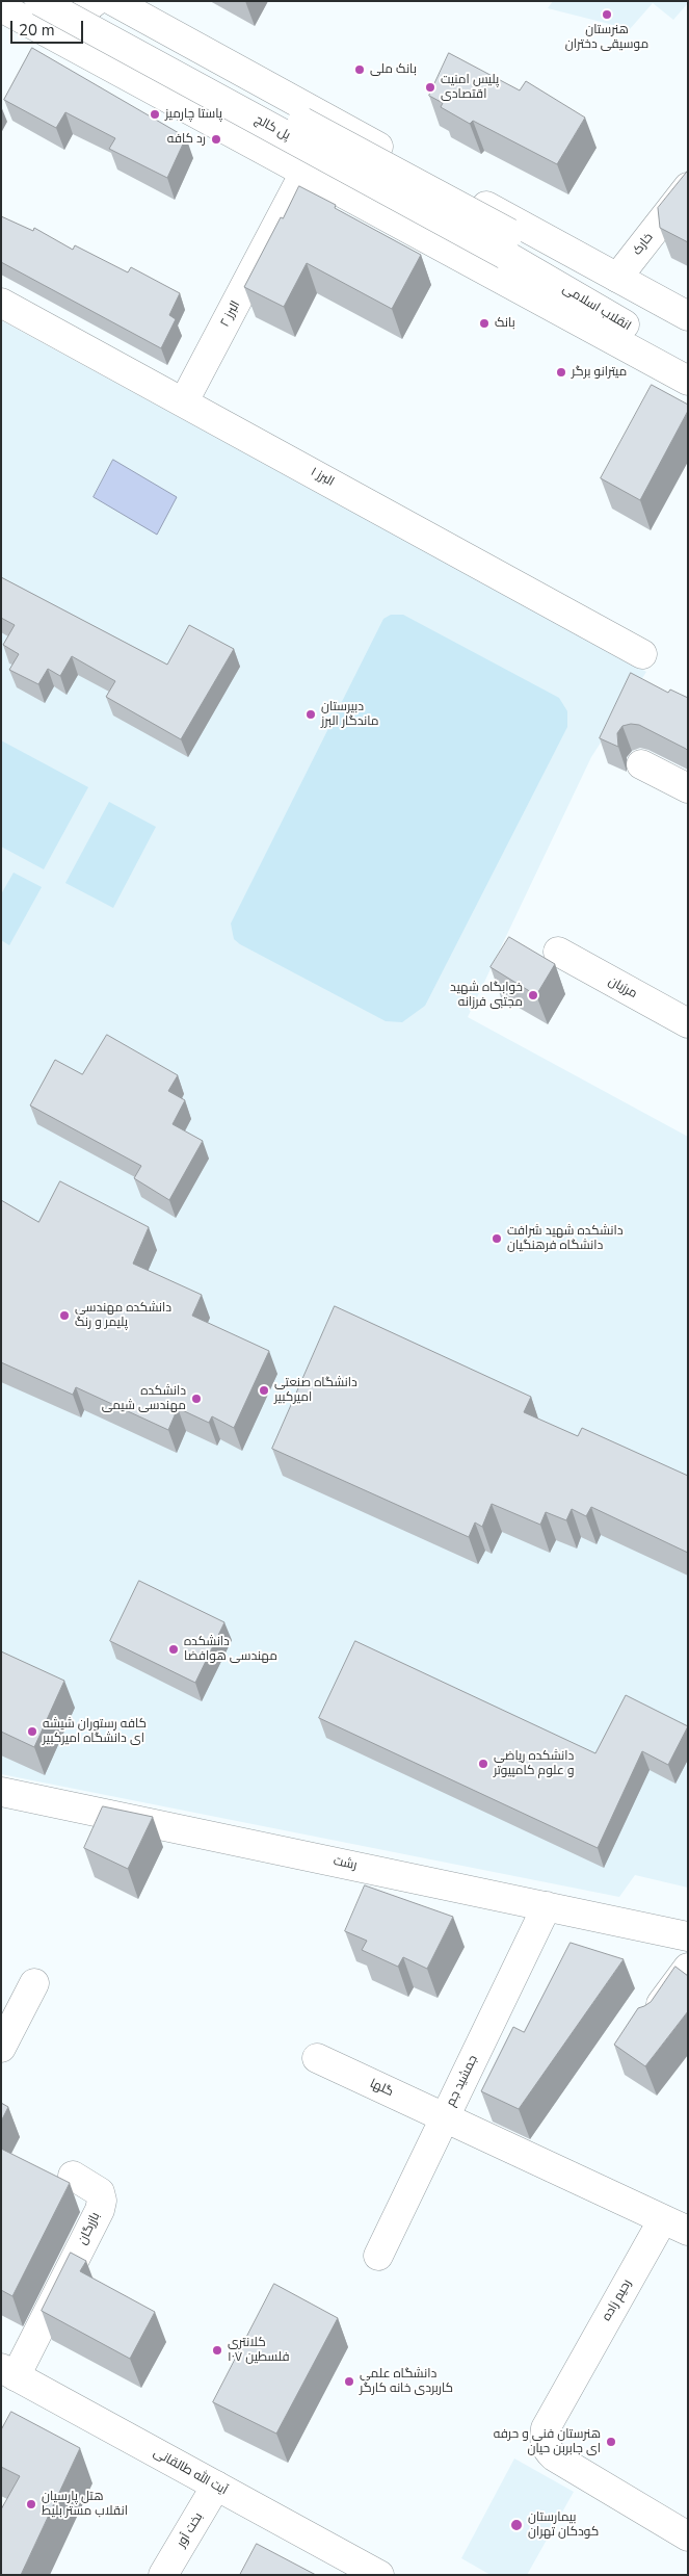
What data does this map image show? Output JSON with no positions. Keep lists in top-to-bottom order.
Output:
{
  "streets": {
    "street": [
      "پل کالج",
      "خارک",
      "انقلاب اسلامی",
      "البرز ۲",
      "البرز ۱",
      "مرزبان",
      "رشت",
      "جمشید جم",
      "گلها",
      "بازرگان",
      "رحیم زاده",
      "آیت الله طالقانی",
      "بخت آور"
    ]
  },
  "crossings": [
    ["پل کالج", "انقلاب اسلامی"],
    ["البرز ۲", "البرز ۱"],
    ["رشت", "جمشید جم"],
    ["جمشید جم", "گلها"],
    ["جمشید جم", "رحیم زاده"],
    ["گلها", "رحیم زاده"],
    ["بازرگان", "آیت الله طالقانی"],
    ["آیت الله طالقانی", "بخت آور"]
  ],
  "places": [
    "هنرستان موسیقی دختران",
    "بانک ملی",
    "پلیس امنیت اقتصادی",
    "پاستا چارمیز",
    "رد کافه",
    "بانک",
    "میترانو برگر",
    "دبیرستان ماندگار البرز",
    "خوابگاه شهيد مجتبى فرزانه",
    "دانشکده شهید شرافت دانشگاه فرهنگیان",
    "دانشکده مهندسی پلیمر و رنگ",
    "دانشگاه صنعتی امیرکبیر",
    "دانشکده مهندسی شیمی",
    "دانشکده مهندسی هوافضا",
    "کافه رستوران شیشه ای دانشگاه امیرکبیر",
    "دانشکده ریاضی و علوم کامپیوتر",
    "کلانتری ۱۰۷ فلسطین",
    "دانشگاه علمی کاربردی خانه کارگر",
    "هنرستان فنی و حرفه ای جابربن حیان",
    "هتل پارسیان انقلاب مستر بلیط",
    "بیمارستان کودکان تهران"
  ],
  "scale_bar": "20 m"
}
